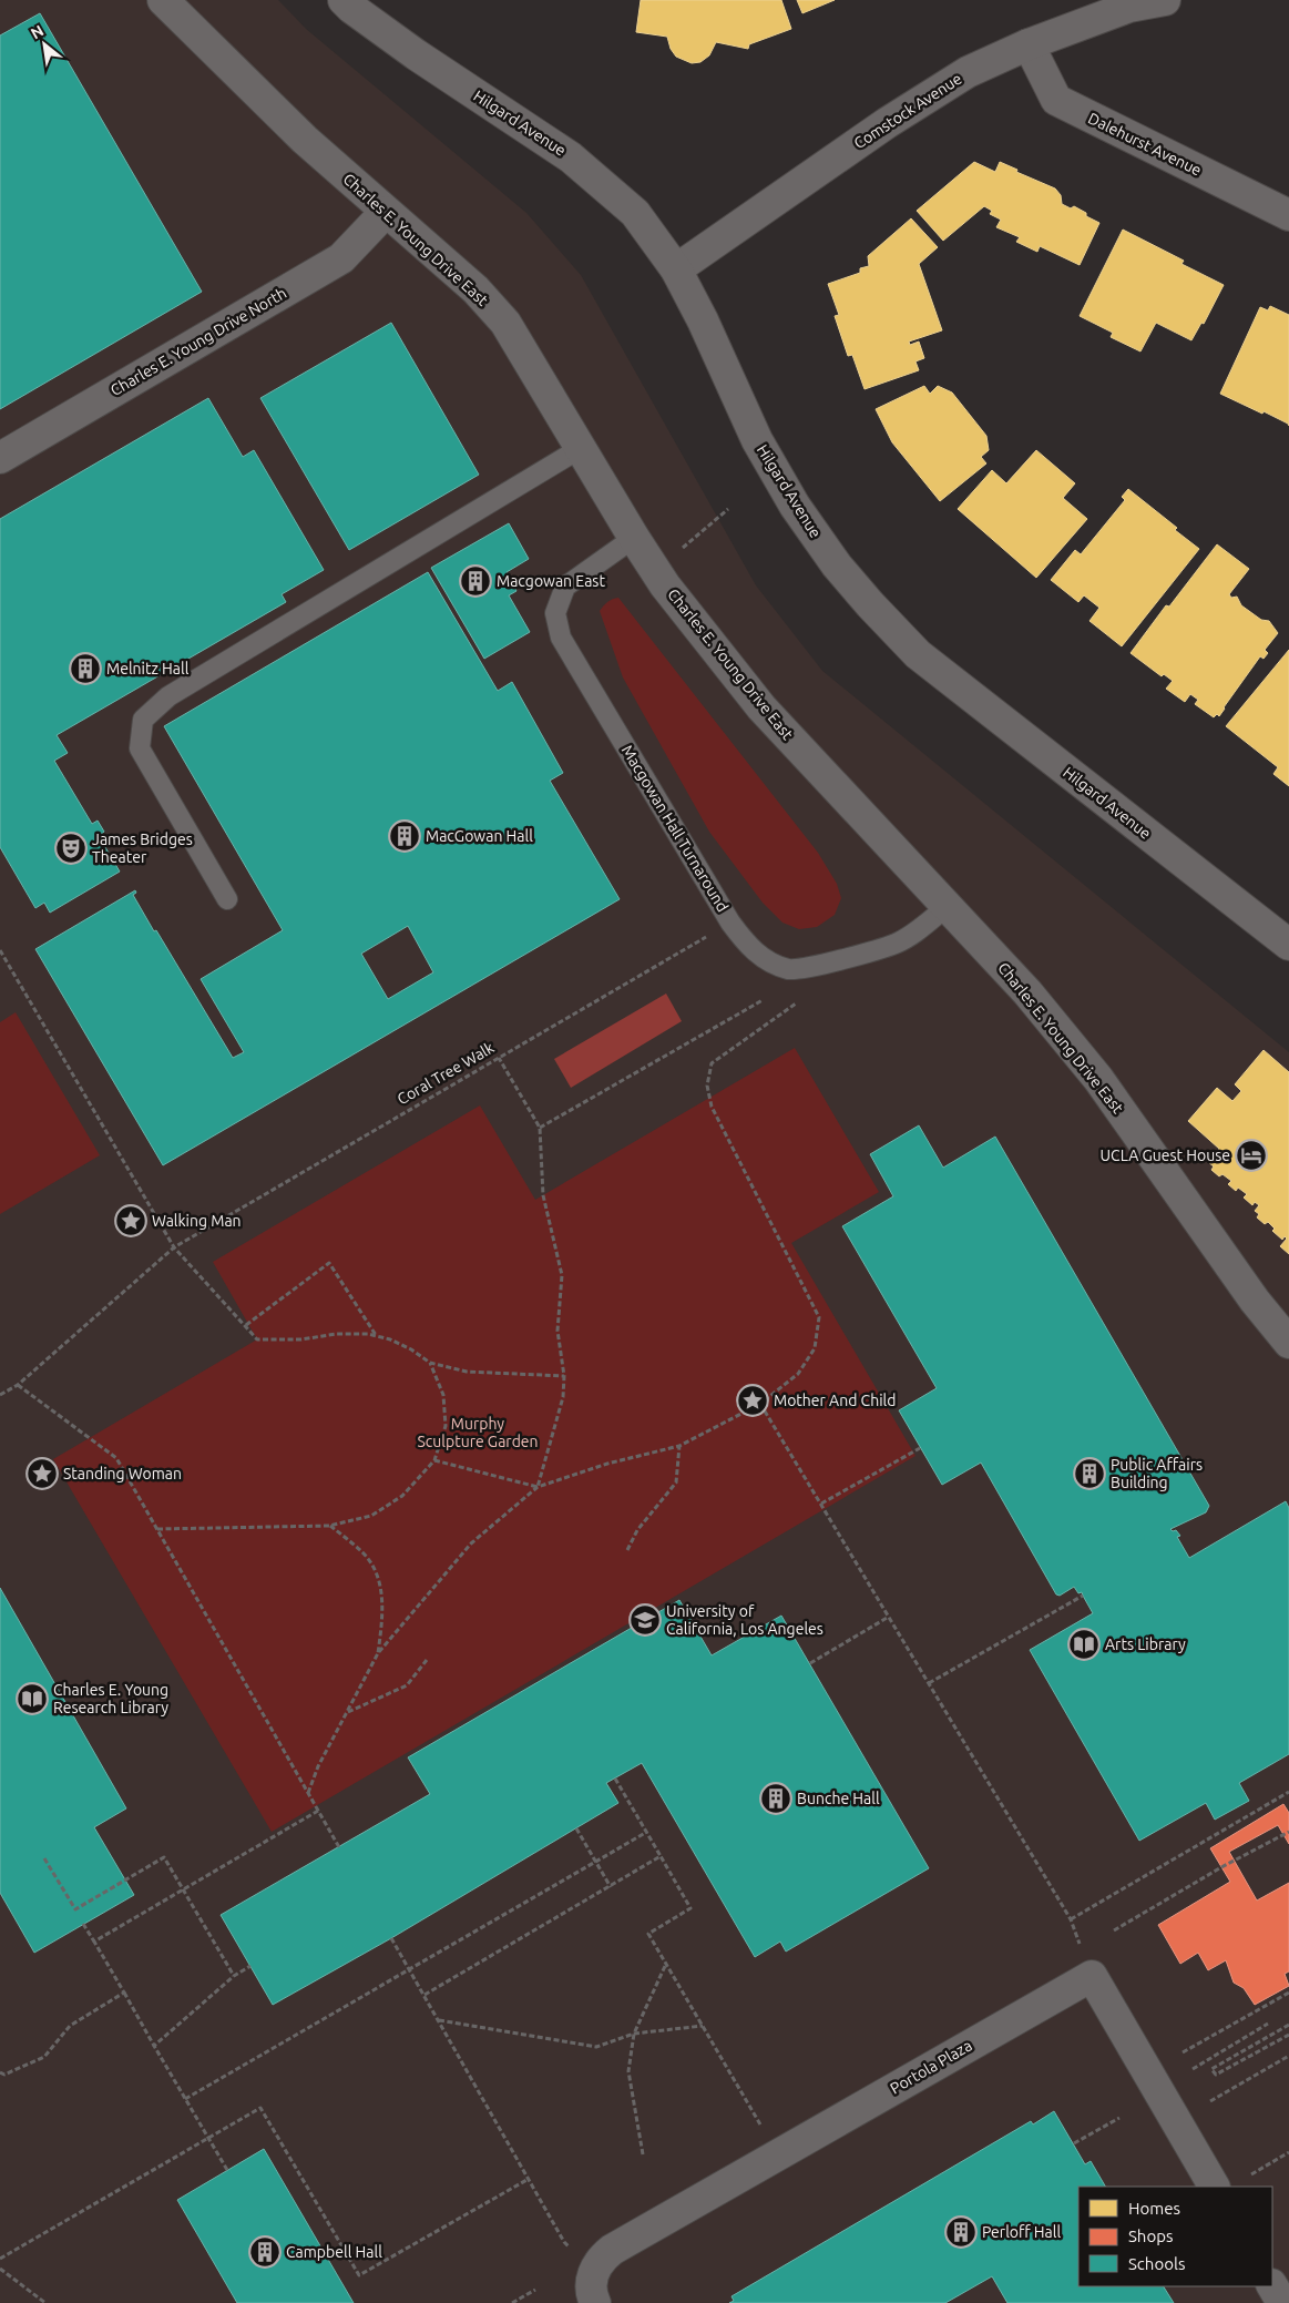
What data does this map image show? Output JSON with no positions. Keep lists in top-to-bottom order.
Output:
{
  "streets": {
    "street": [
      "Comstock Avenue",
      "Hilgard Avenue",
      "Dalehurst Avenue",
      "Charles E. Young Drive East",
      "Charles E. Young Drive North",
      "Portola Plaza"
    ],
    "lane": ["Macgowan Hall Turnaround"],
    "path": ["Coral Tree Walk"]
  },
  "crossings": [
    ["Comstock Avenue", "Hilgard Avenue"],
    ["Comstock Avenue", "Dalehurst Avenue"],
    ["Charles E. Young Drive East", "Charles E. Young Drive North"],
    ["Charles E. Young Drive East", "Macgowan Hall Turnaround"],
    ["Macgowan Hall Turnaround", "Coral Tree Walk"]
  ],
  "parks": ["Murphy Sculpture Garden"],
  "places": {
    "building": [
      "Macgowan East",
      "Melnitz Hall",
      "MacGowan Hall",
      "Public Affairs Building",
      "Bunche Hall",
      "Perloff Hall",
      "Campbell Hall"
    ],
    "theatre": ["James Bridges Theater"],
    "hotel": ["UCLA Guest House"],
    "place": ["Walking Man", "Mother And Child", "Standing Woman"],
    "school or university": ["University of California, Los Angeles"],
    "library": ["Arts Library", "Charles E. Young Research Library"]
  },
  "legend": ["Homes", "Shops", "Schools"],
  "north": "top left"
}
